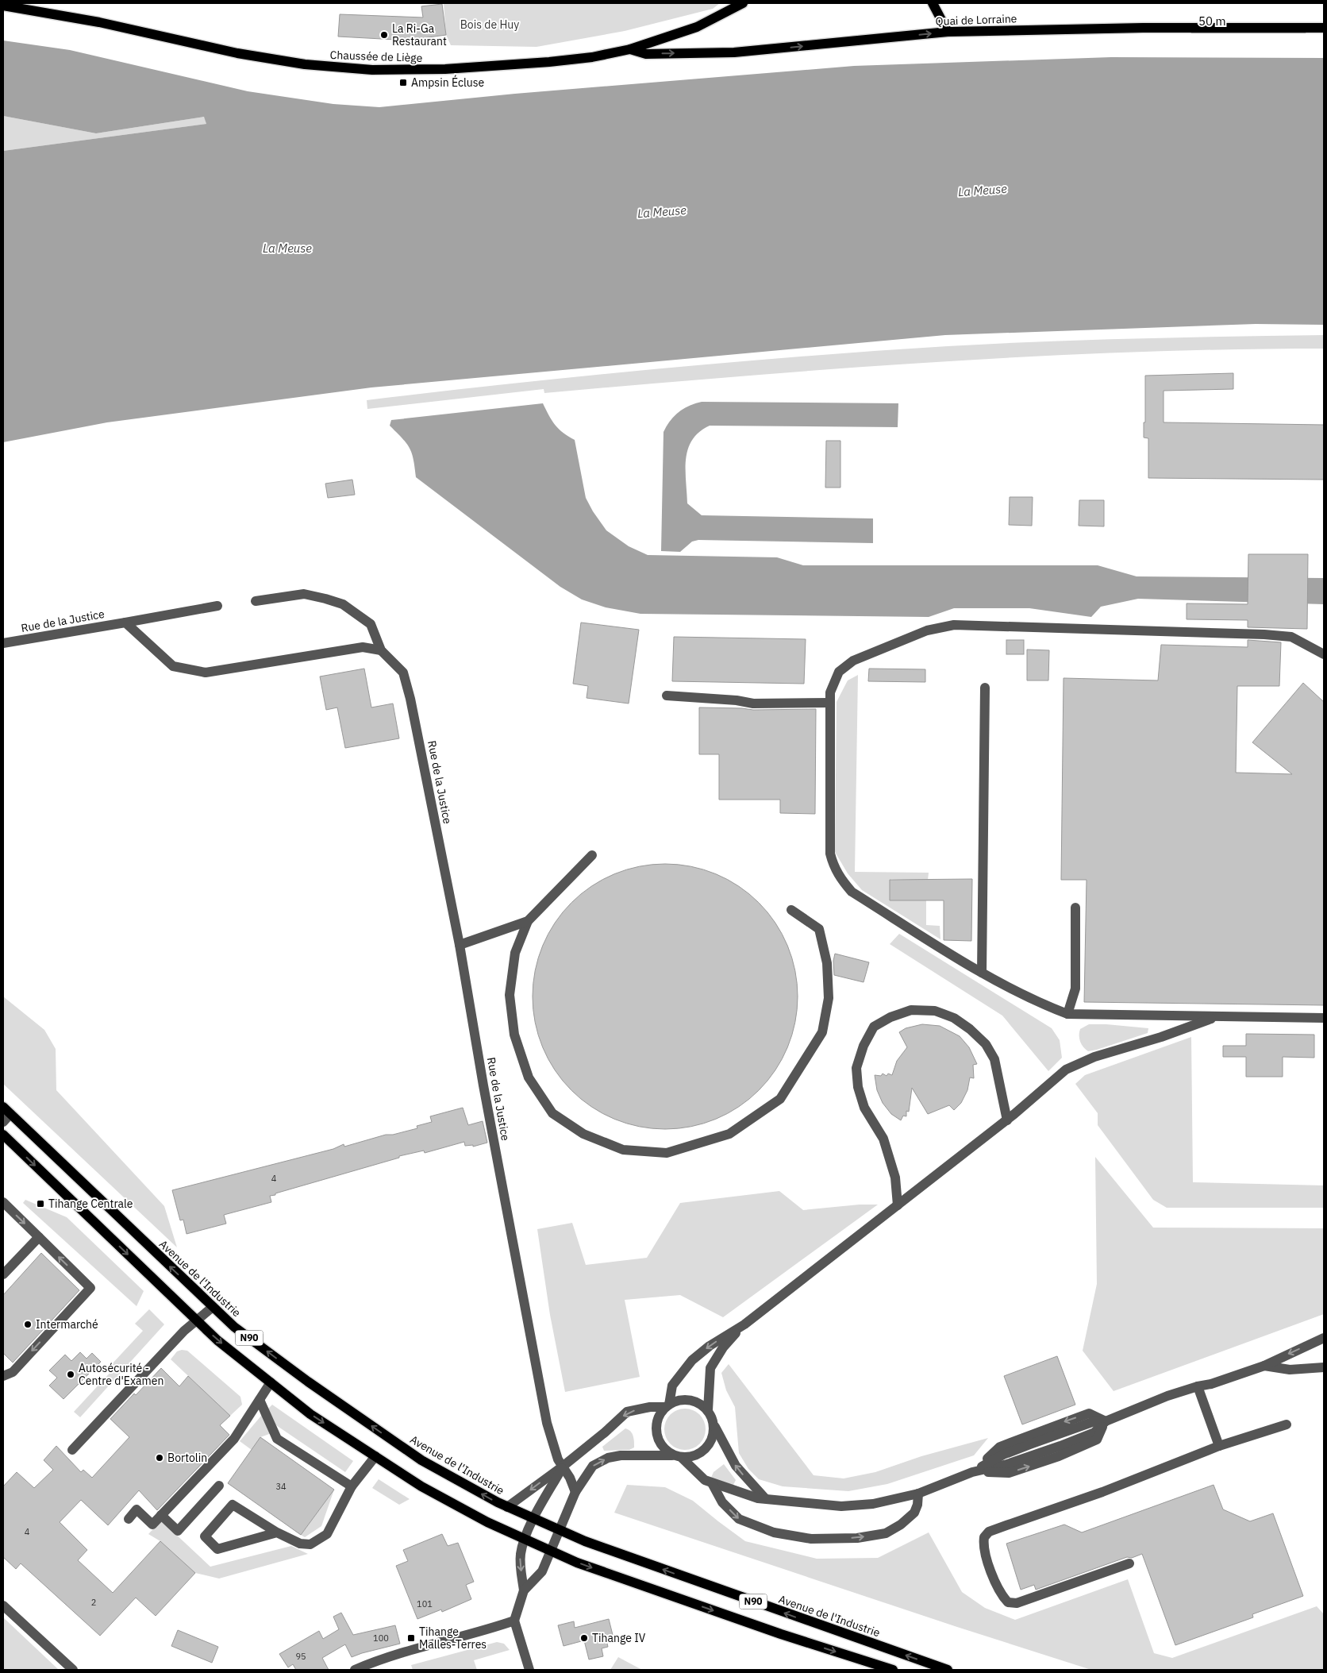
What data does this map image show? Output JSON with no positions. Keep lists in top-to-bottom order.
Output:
{
  "streets": {
    "main road": [
      "Quai de Lorraine",
      "Chaussée de Liège",
      "Avenue de l'Industrie",
      "N90"
    ],
    "street": ["Rue de la Justice"]
  },
  "crossings": [
    ["Quai de Lorraine", "Chaussée de Liège"]
  ],
  "one_way": ["Quai de Lorraine"],
  "water": ["La Meuse"],
  "parks": ["Bois de Huy"],
  "places": {
    "other": [
      "La Ri-Ga Restaurant",
      "Intermarché",
      "Autosécurité - Centre d'Examen",
      "Bortolin",
      "Tihange IV"
    ],
    "transit": ["Ampsin Écluse", "Tihange Centrale", "Tihange Malles-Terres"]
  },
  "house_numbers": [
    "4",
    "34",
    "4",
    "2",
    "101",
    "100",
    "95"
  ],
  "scale_bar": "50 m"
}
